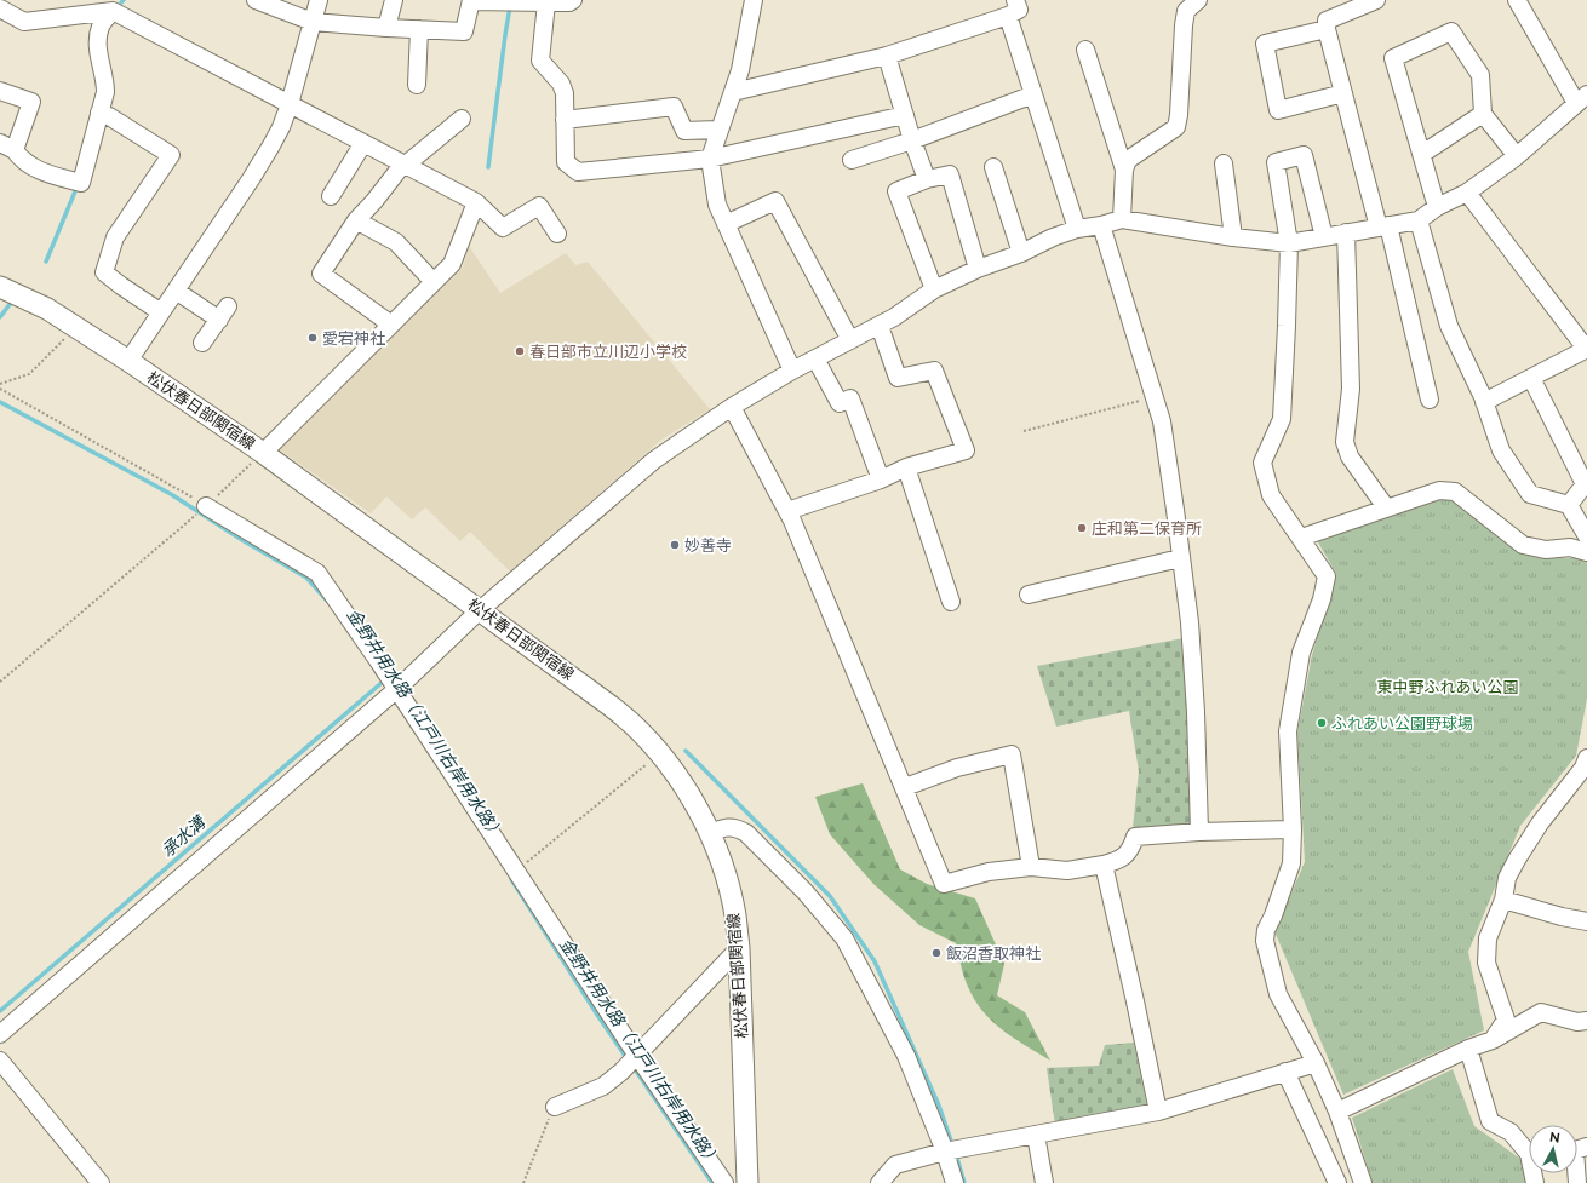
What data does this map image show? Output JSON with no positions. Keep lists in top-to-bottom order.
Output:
{
  "streets": {
    "main road": ["松伏春日部関宿線"]
  },
  "water": ["金野井用水路（江戸川右岸用水路）", "承水溝"],
  "parks": ["東中野ふれあい公園"],
  "places": [
    "愛宕神社",
    "春日部市立川辺小学校",
    "庄和第二保育所",
    "妙善寺",
    "ふれあい公園野球場",
    "飯沼香取神社"
  ],
  "north": "top"
}
